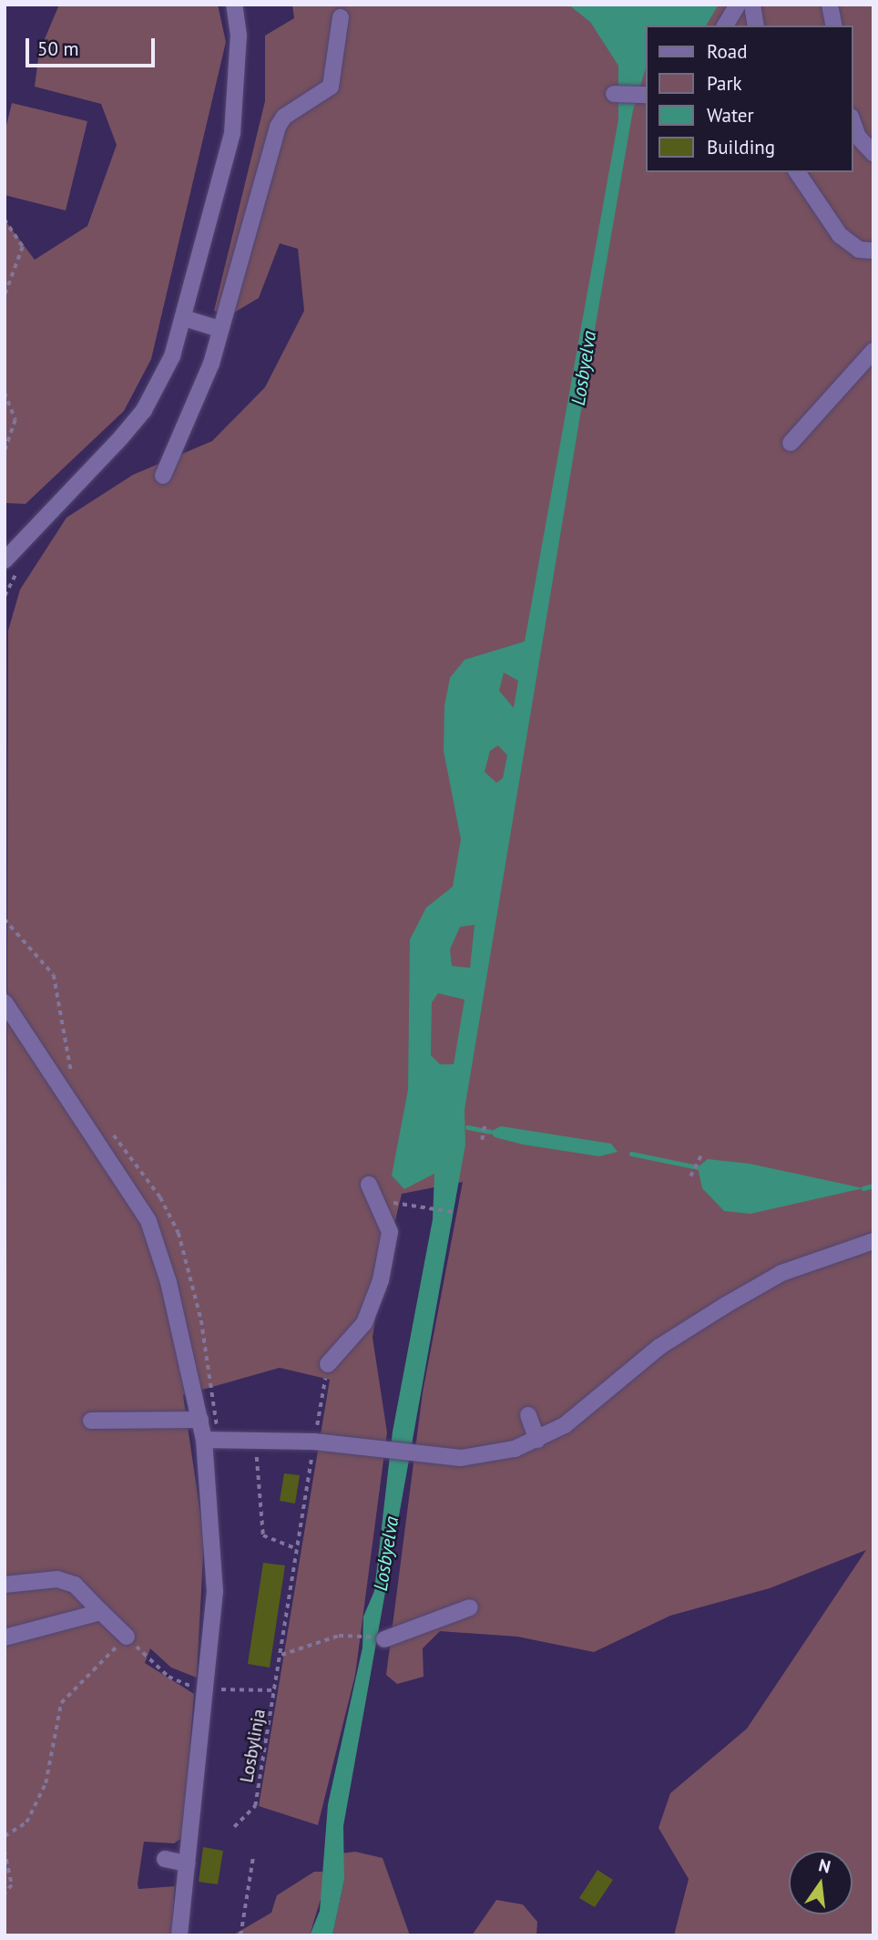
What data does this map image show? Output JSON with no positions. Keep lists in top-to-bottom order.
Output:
{
  "streets": {
    "path": ["Losbylinja"]
  },
  "water": ["Losbyelva"],
  "legend": [
    "Road",
    "Park",
    "Water",
    "Building"
  ],
  "scale_bar": "50 m",
  "north": "top"
}
